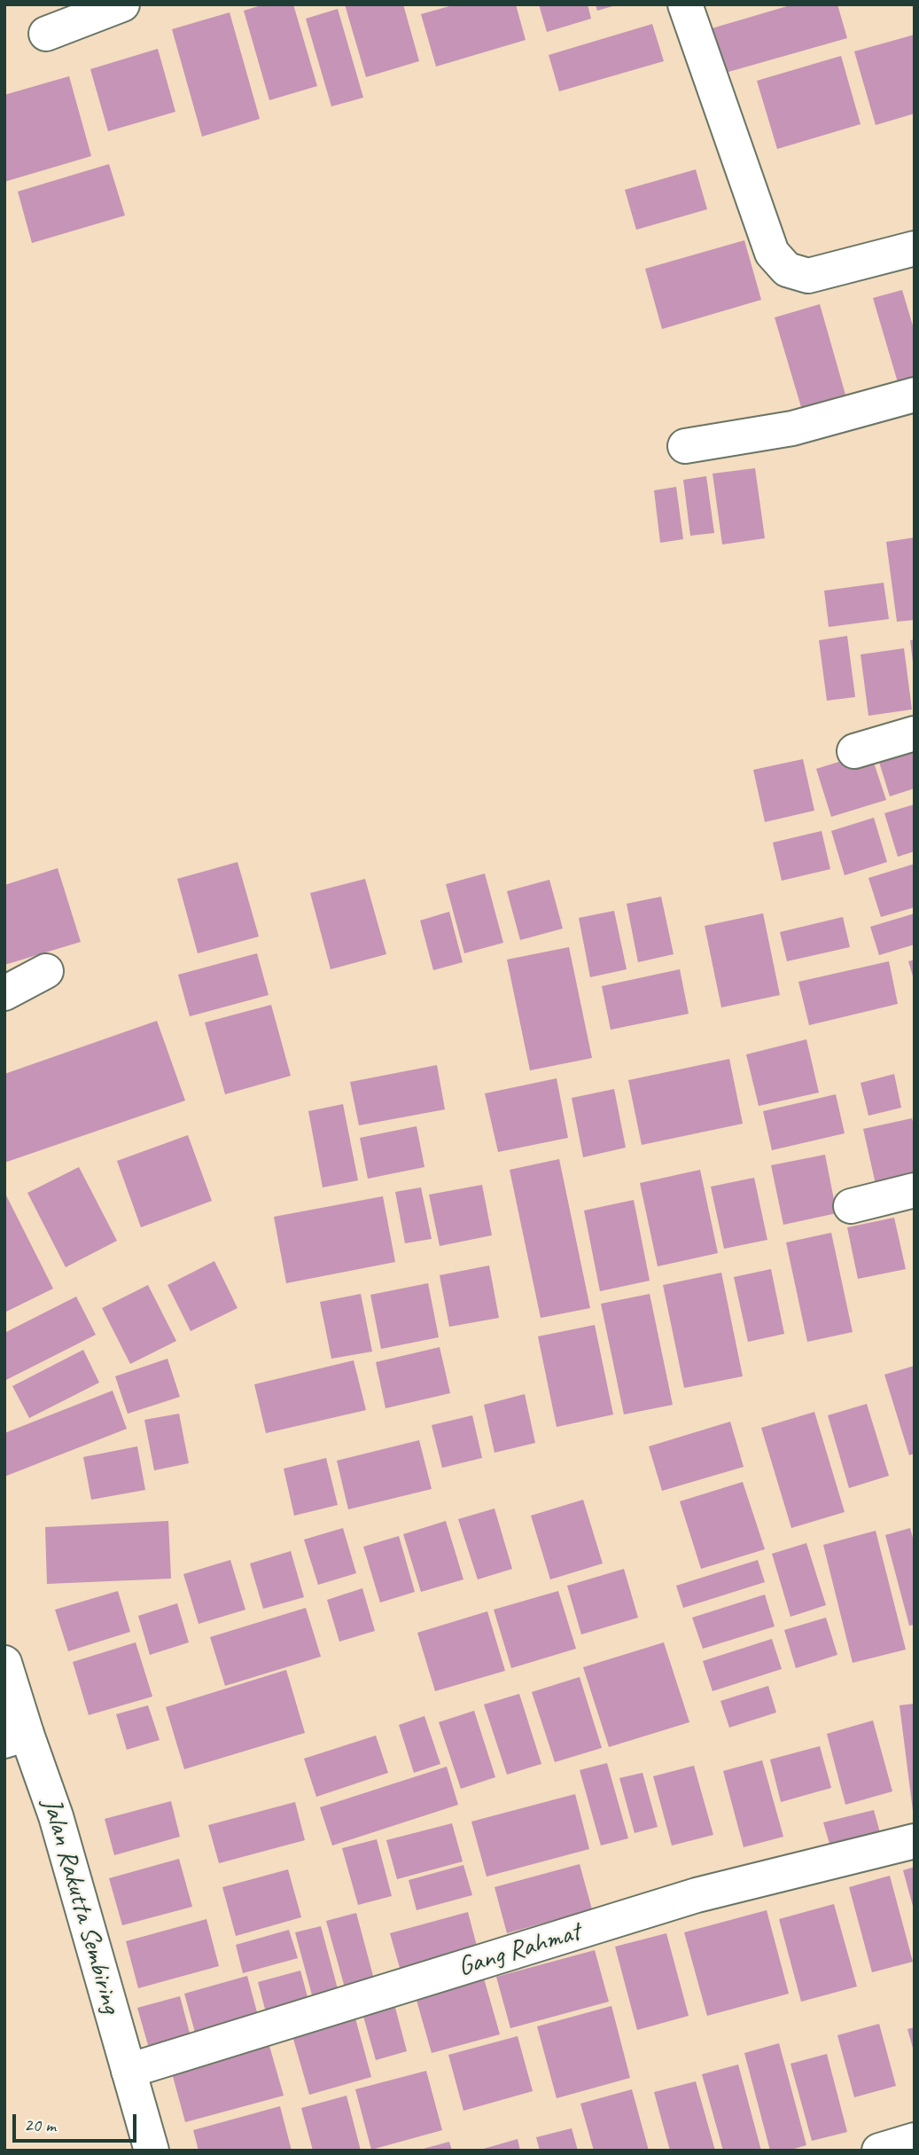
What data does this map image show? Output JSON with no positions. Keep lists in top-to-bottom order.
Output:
{
  "streets": {
    "street": ["Jalan Rakutta Sembiring", "Gang Rahmat"]
  },
  "crossings": [
    ["Jalan Rakutta Sembiring", "Gang Rahmat"]
  ],
  "scale_bar": "20 m"
}
